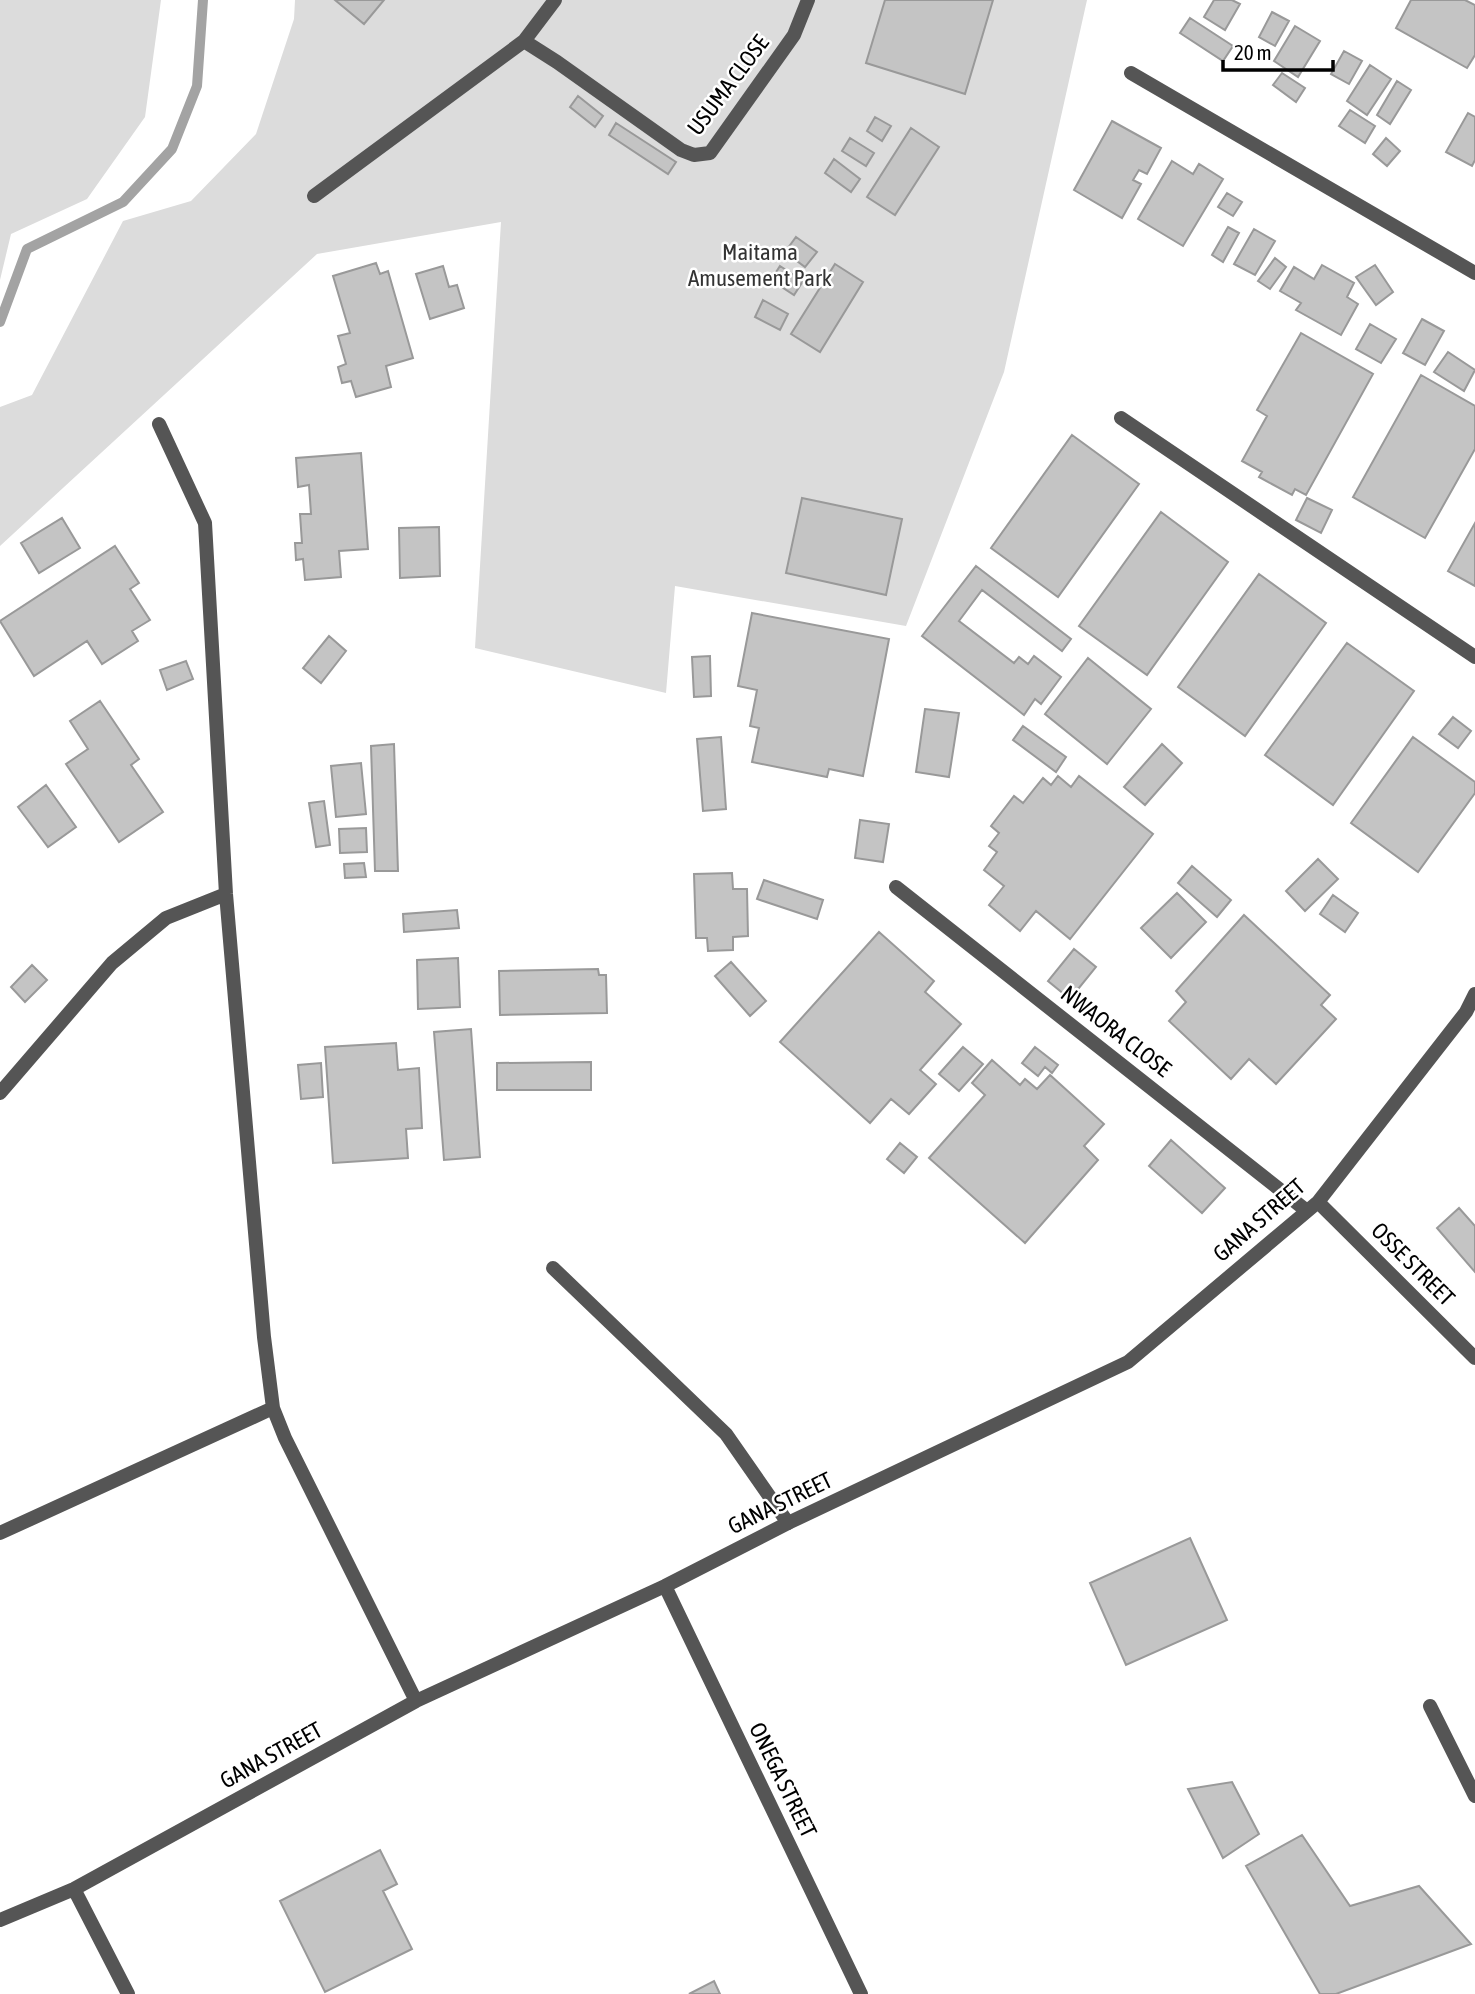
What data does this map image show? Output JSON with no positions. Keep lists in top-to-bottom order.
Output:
{
  "streets": {
    "street": [
      "USUMA CLOSE",
      "NWAORA CLOSE",
      "GANA STREET",
      "OSSE STREET",
      "ONEGA STREET"
    ]
  },
  "crossings": [
    ["NWAORA CLOSE", "GANA STREET"],
    ["NWAORA CLOSE", "OSSE STREET"],
    ["GANA STREET", "OSSE STREET"],
    ["GANA STREET", "ONEGA STREET"]
  ],
  "parks": ["Maitama Amusement Park"],
  "scale_bar": "20 m"
}
